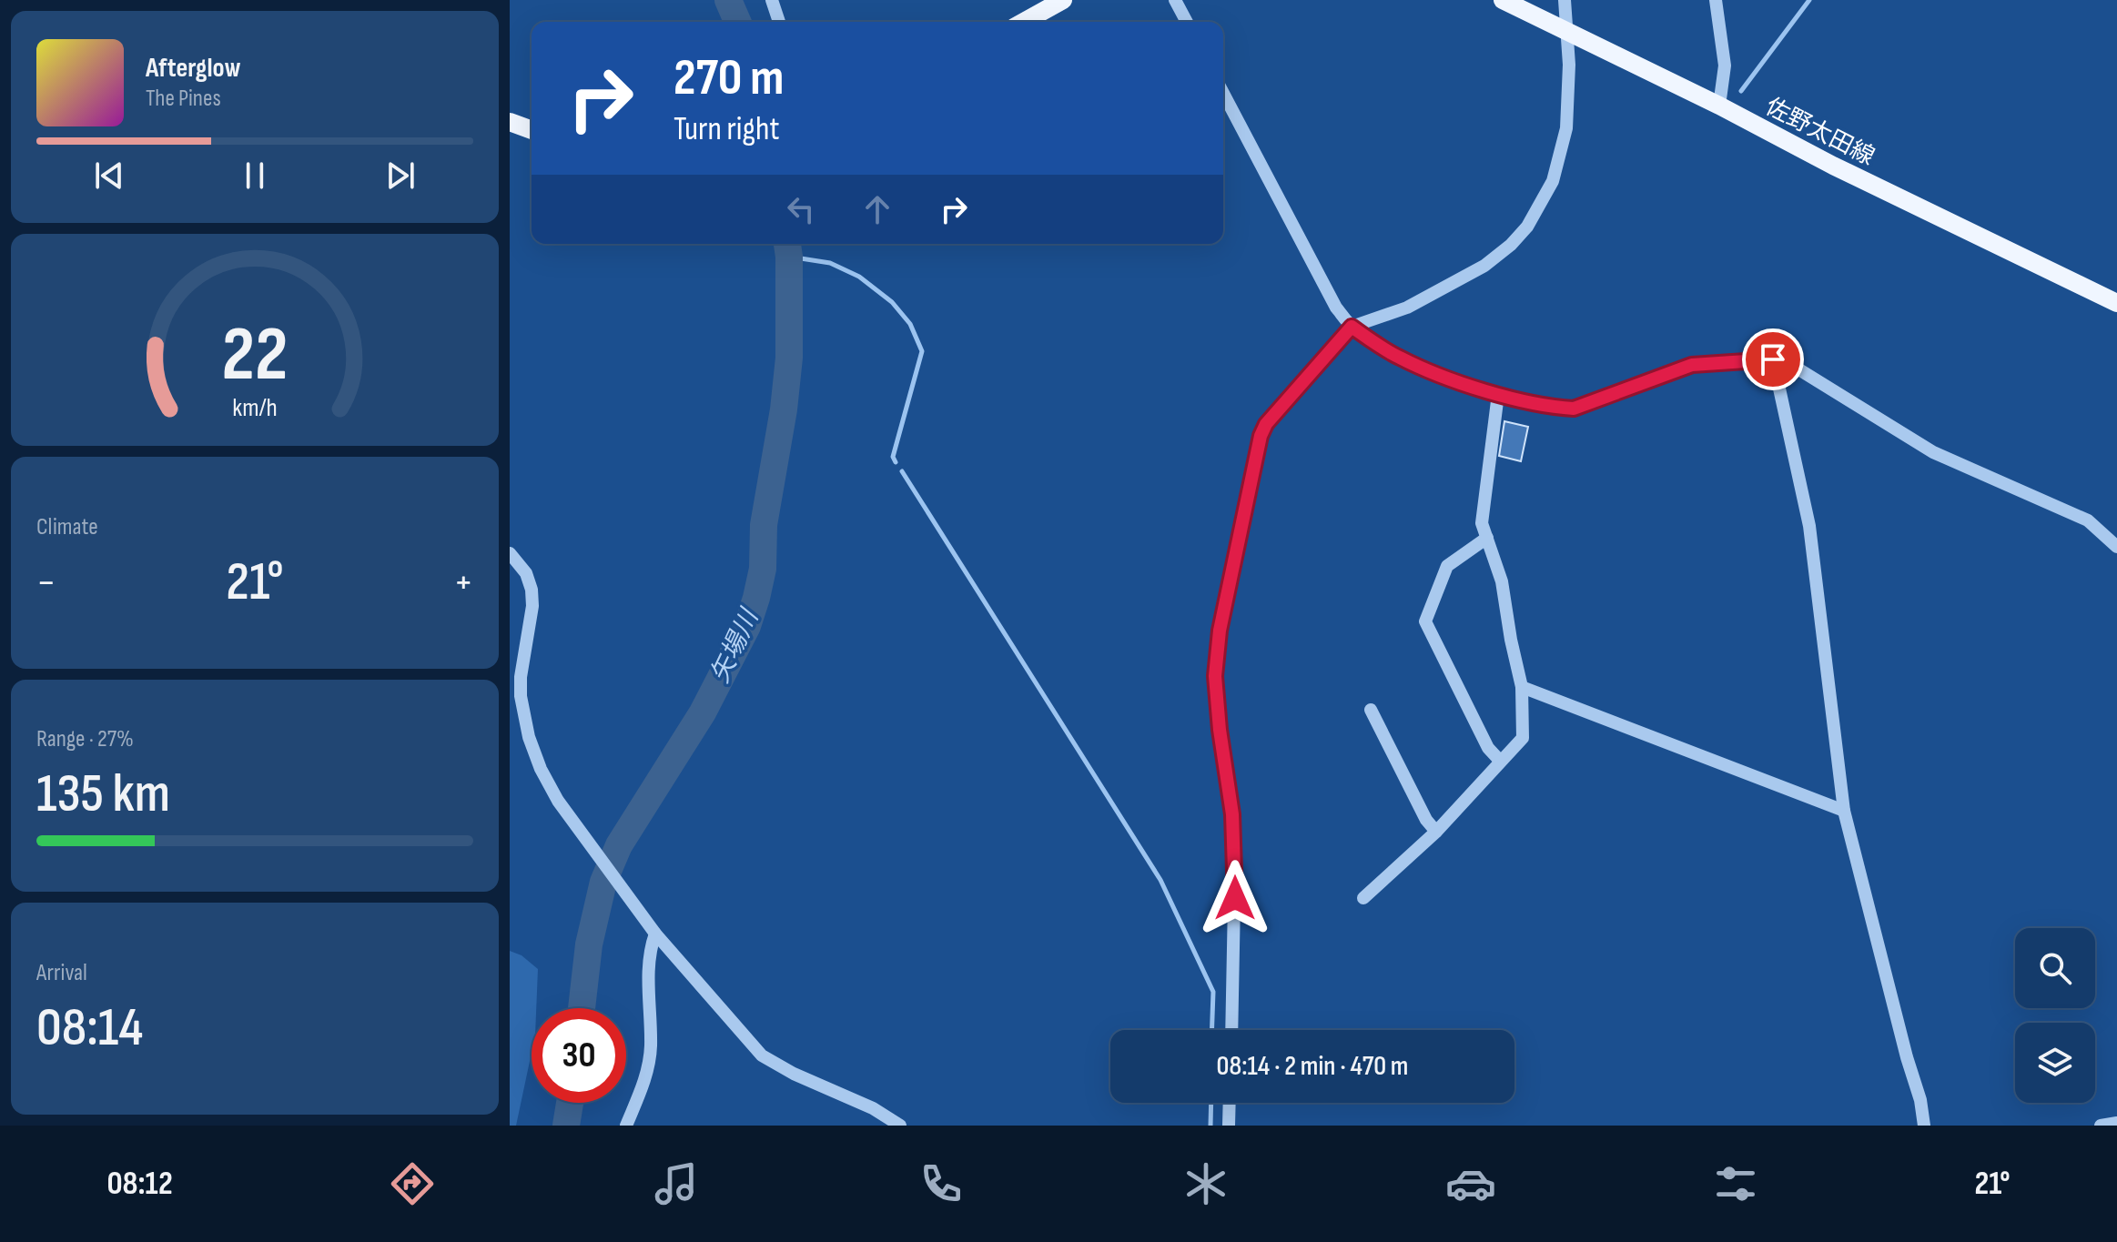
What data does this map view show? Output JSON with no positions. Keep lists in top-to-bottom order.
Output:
{
  "streets": {
    "main road": ["佐野太田線"]
  },
  "water": ["矢場川"],
  "page": {
    "turn": ["270 m", "Turn right"],
    "song": ["Afterglow", "The Pines"],
    "tile": [
      "Climate",
      ["Range · 27%", "135 km"],
      ["Arrival", "08:14"]
    ],
    "heat": ["−", "21°", "+"],
    "limit": "30",
    "trip": "08:14 · 2 min · 470 m",
    "tabs": ["08:12", "21°"],
    "gauge": ["22", "km/h"]
  }
}
